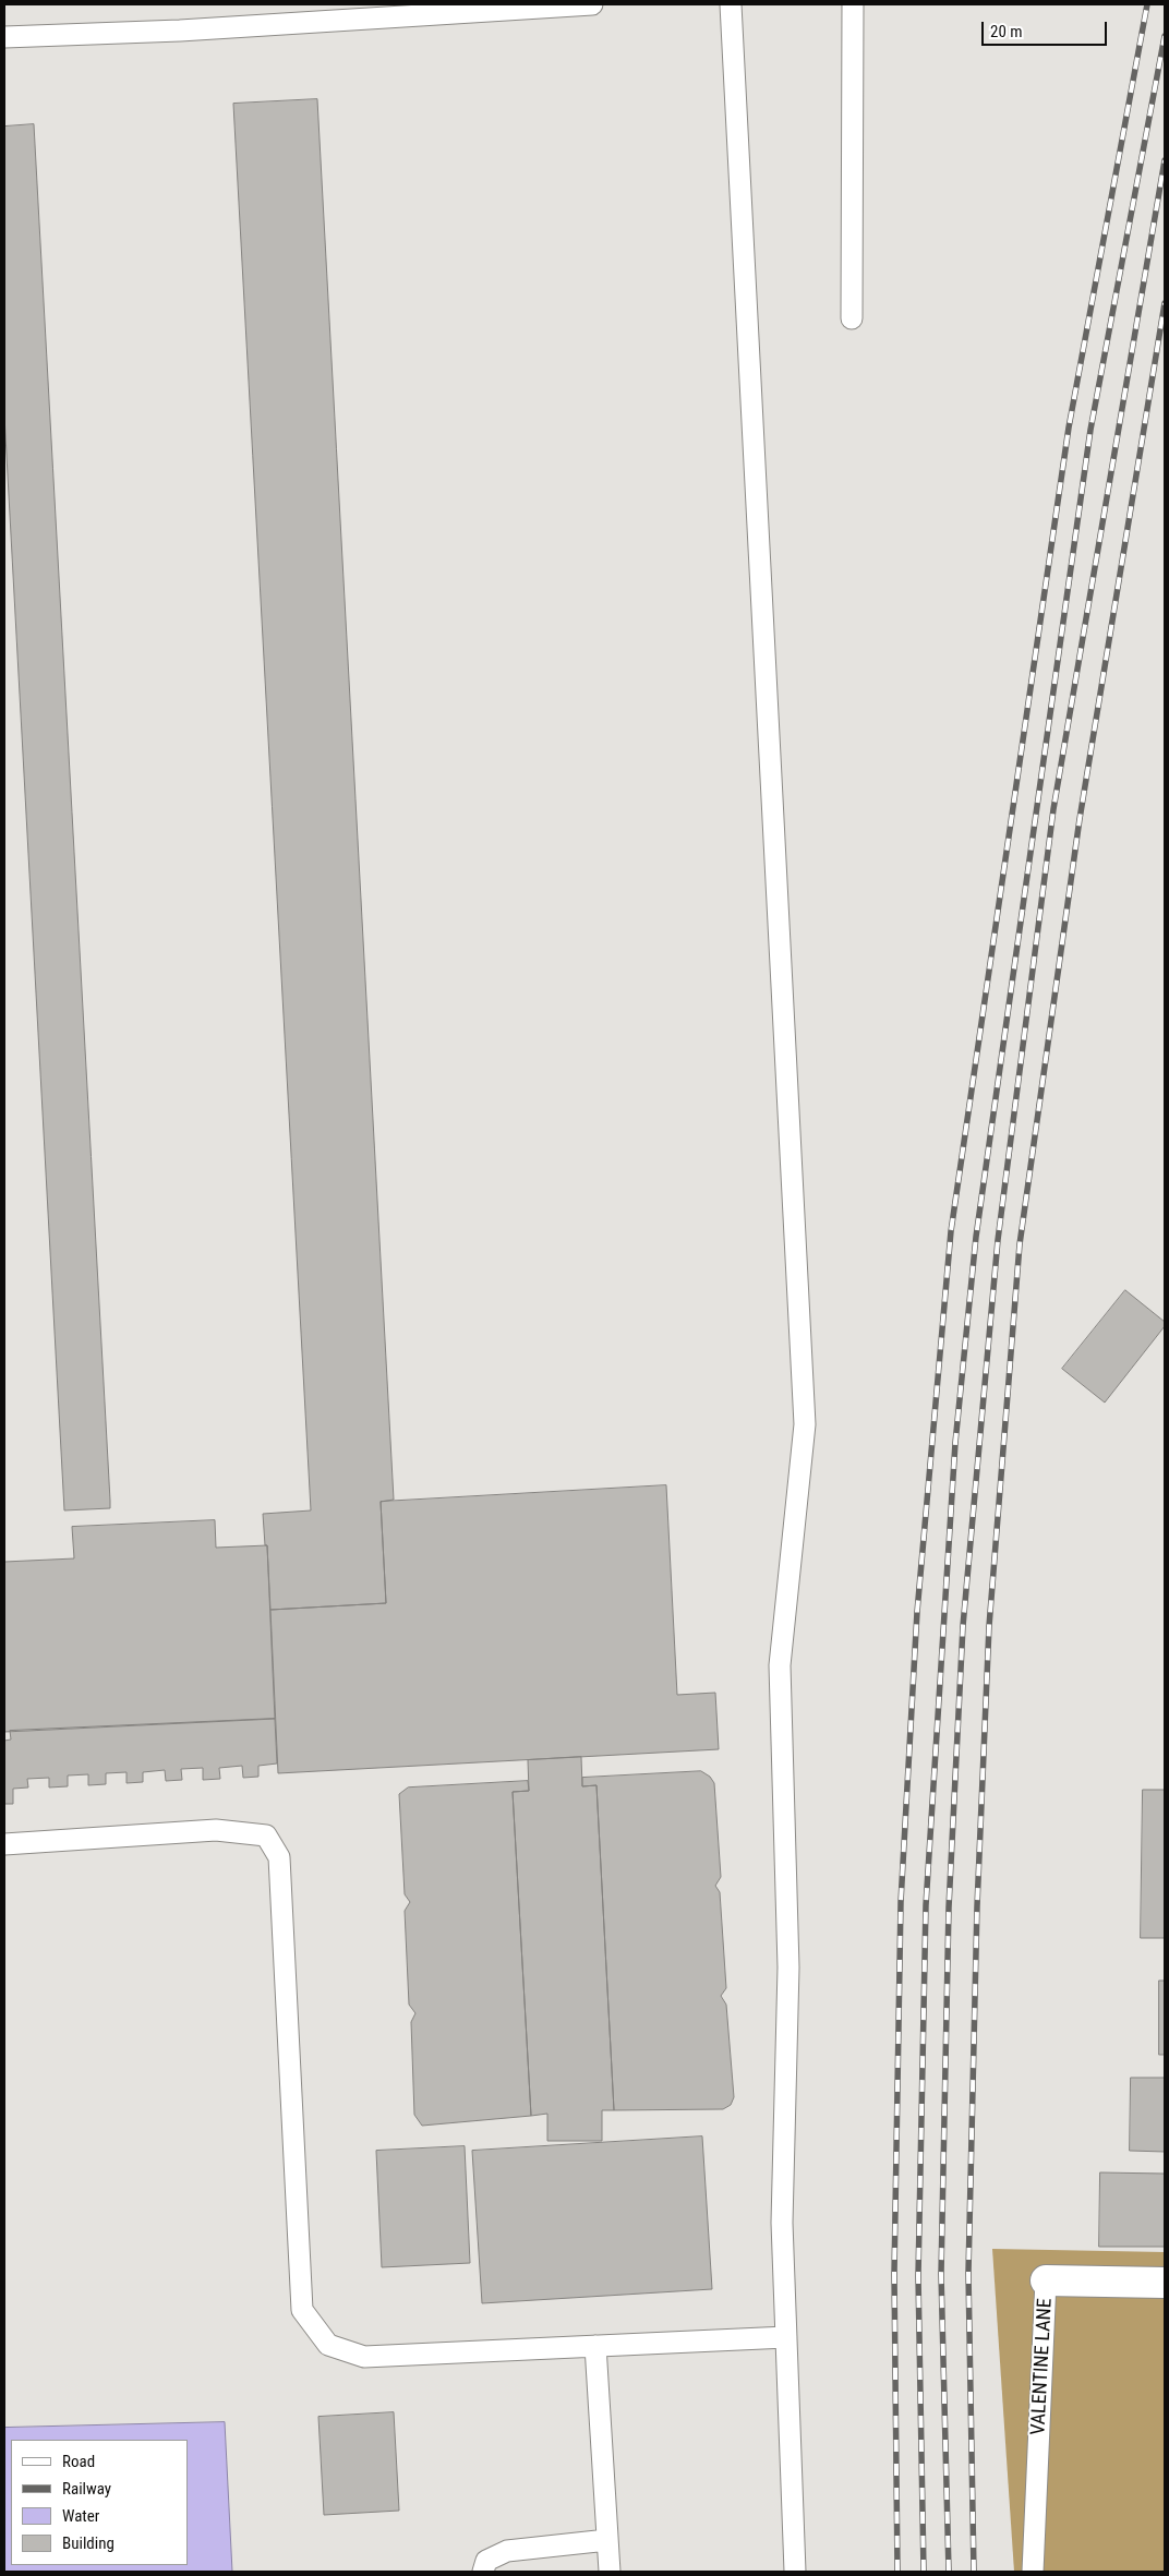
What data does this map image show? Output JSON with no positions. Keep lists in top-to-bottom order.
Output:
{
  "streets": {
    "street": ["VALENTINE LANE"]
  },
  "legend": [
    "Road",
    "Railway",
    "Water",
    "Building"
  ],
  "scale_bar": "20 m"
}
